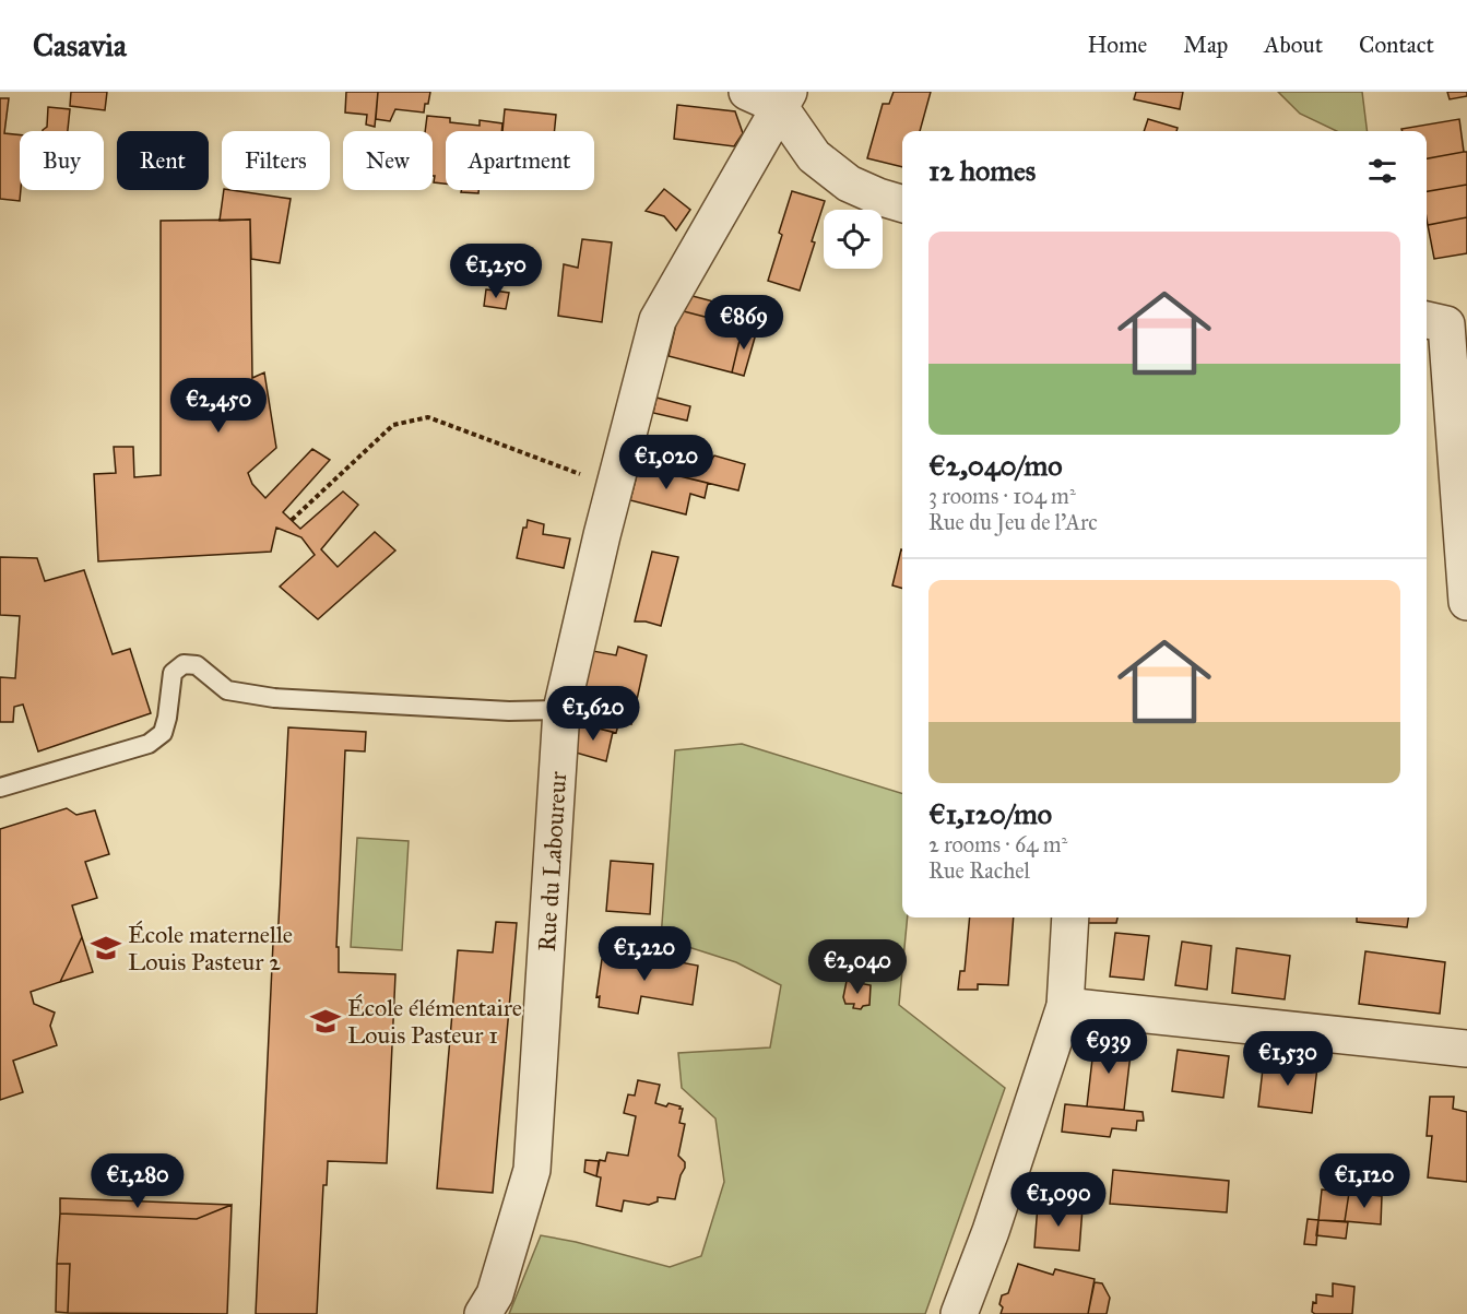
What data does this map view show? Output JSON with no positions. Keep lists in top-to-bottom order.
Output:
{
  "streets": {
    "street": ["Rue du Laboureur"]
  },
  "places": {
    "school or university": ["École maternelle Louis Pasteur 2", "École élémentaire Louis Pasteur 1"]
  },
  "page": {
    "header": "Casavia",
    "nav": [
      "Home",
      "Map",
      "About",
      "Contact"
    ],
    "chip": [
      "Buy",
      "Rent",
      "Filters",
      "New",
      "Apartment"
    ],
    "heading": "12 homes",
    "list": [
      {
        "name": "€2,040/mo",
        "note": "3 rooms · 104 m² · Rue du Jeu de l'Arc"
      },
      {
        "name": "€1,120/mo",
        "note": "2 rooms · 64 m² · Rue Rachel"
      }
    ],
    "price": [
      "€1,250",
      "€869",
      "€2,450",
      "€1,020",
      "€1,620",
      "€1,220",
      "€2,040",
      "€939",
      "€1,530",
      "€1,280",
      "€1,120",
      "€1,090"
    ]
  }
}
